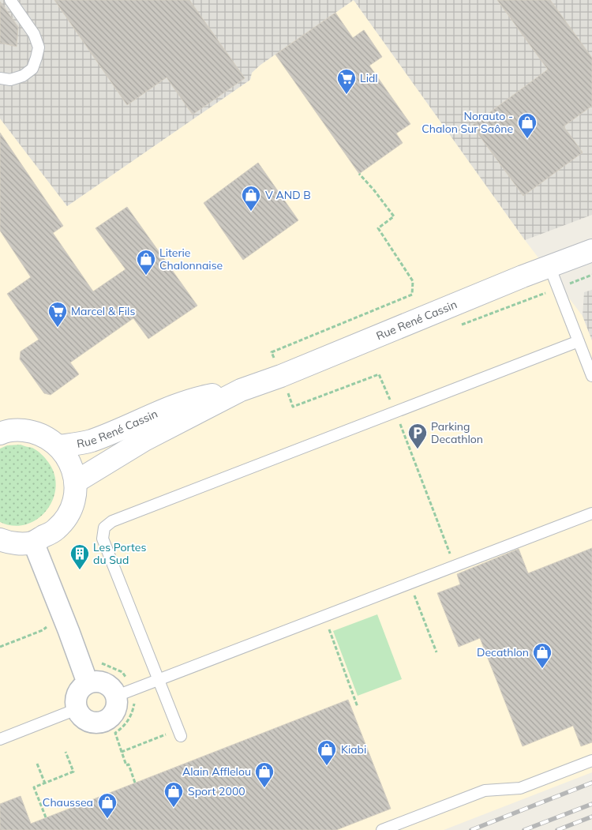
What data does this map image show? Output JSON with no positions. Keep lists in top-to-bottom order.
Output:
{
  "streets": {
    "main road": ["Rue René Cassin"]
  },
  "places": {
    "supermarket": ["Lidl", "Marcel & Fils"],
    "shop": [
      "Norauto - Chalon Sur Saône",
      "V AND B",
      "Literie Chalonnaise",
      "Decathlon",
      "Kiabi",
      "Alain Afflelou",
      "Sport 2000",
      "Chaussea"
    ],
    "parking": ["Parking Decathlon"],
    "building": ["Les Portes du Sud"]
  }
}
